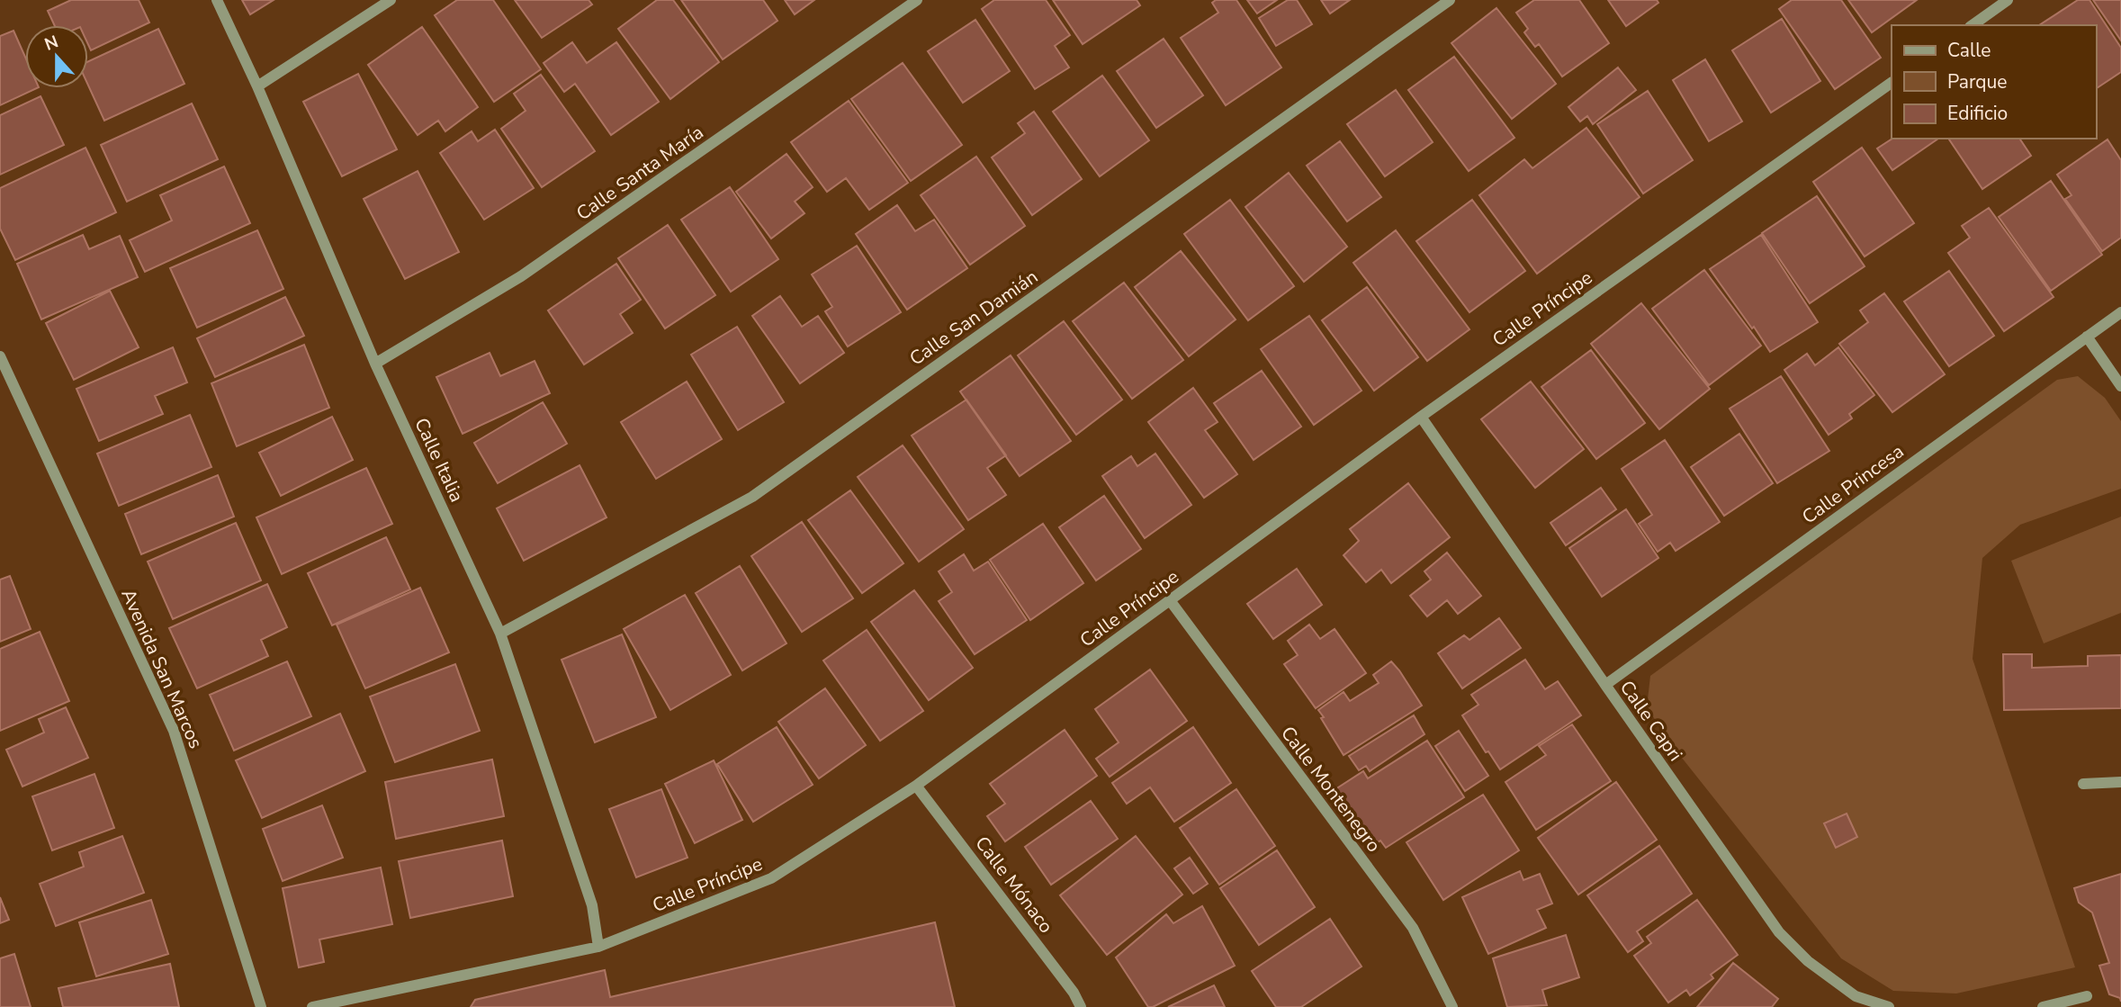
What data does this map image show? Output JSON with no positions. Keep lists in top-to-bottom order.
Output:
{
  "streets": {
    "street": [
      "Calle Santa María",
      "Calle Príncipe",
      "Calle San Damián",
      "Calle Italia",
      "Calle Princesa",
      "Avenida San Marcos",
      "Calle Capri",
      "Calle Montenegro",
      "Calle Mónaco"
    ]
  },
  "crossings": [
    ["Calle Santa María", "Calle Italia"],
    ["Calle Príncipe", "Calle Italia"],
    ["Calle Príncipe", "Calle Capri"],
    ["Calle Príncipe", "Calle Montenegro"],
    ["Calle Príncipe", "Calle Mónaco"],
    ["Calle San Damián", "Calle Italia"],
    ["Calle Princesa", "Calle Capri"]
  ],
  "legend": ["Calle", "Parque", "Edificio"],
  "north": "top"
}
